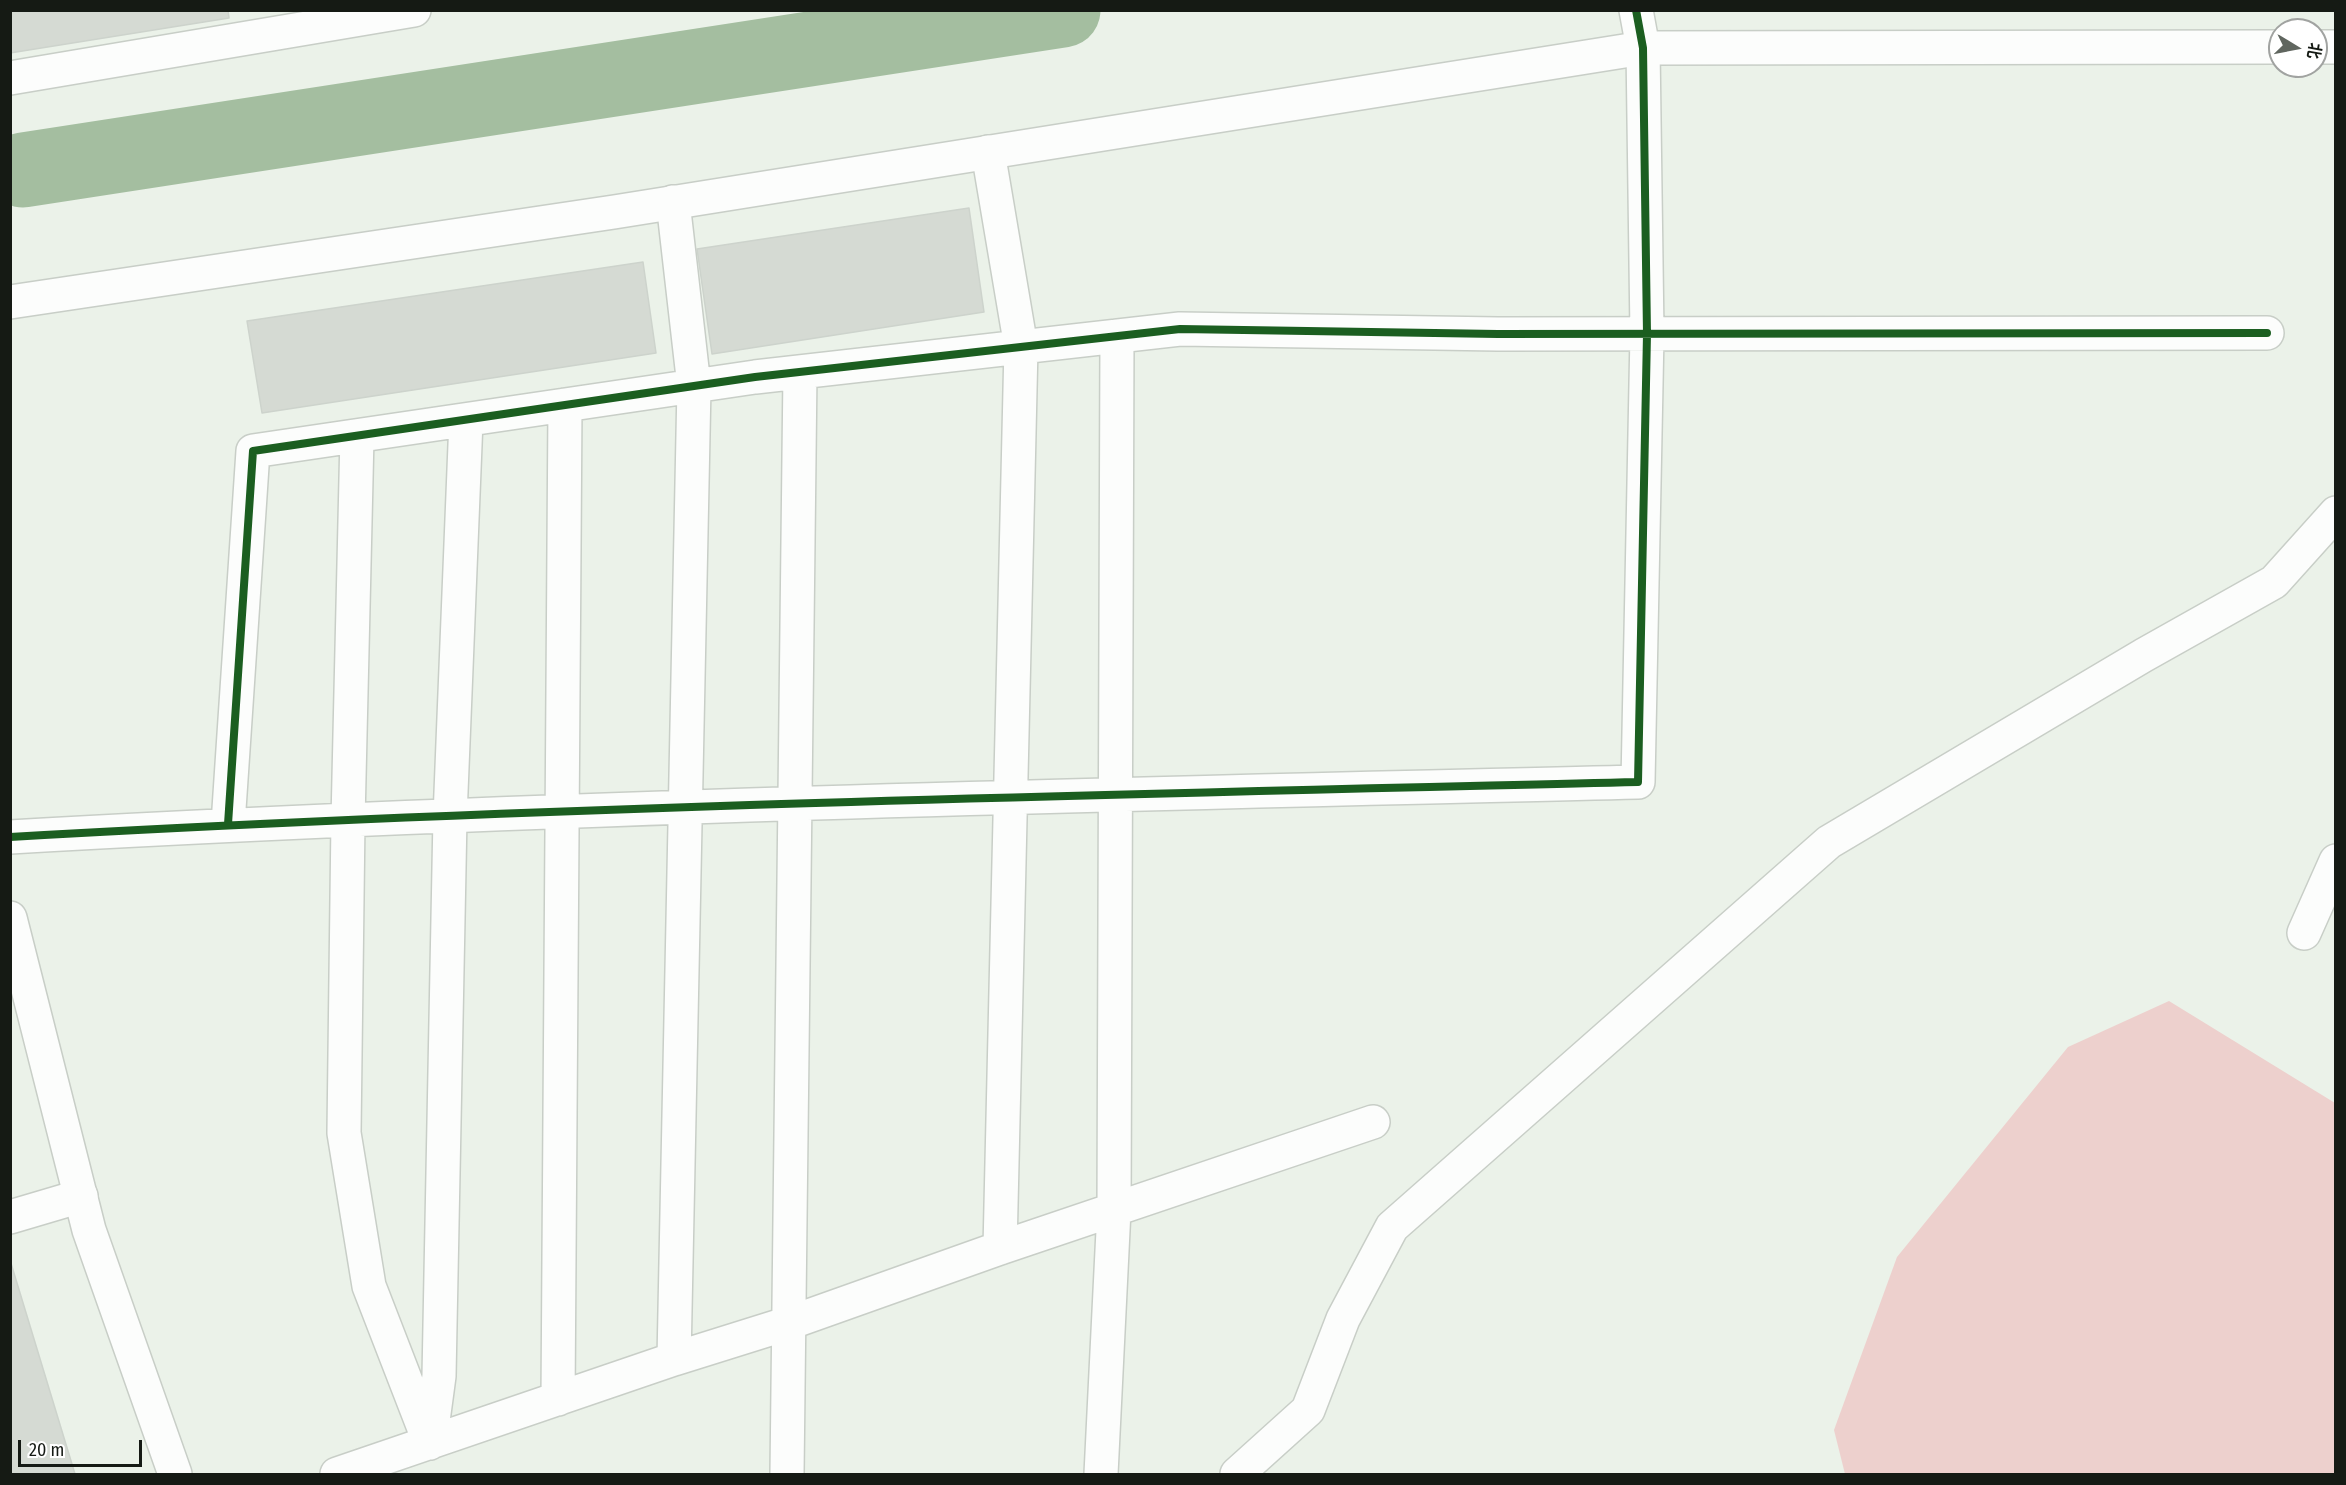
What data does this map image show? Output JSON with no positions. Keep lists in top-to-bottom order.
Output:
{
  "scale_bar": "20 m",
  "north": "right"
}
